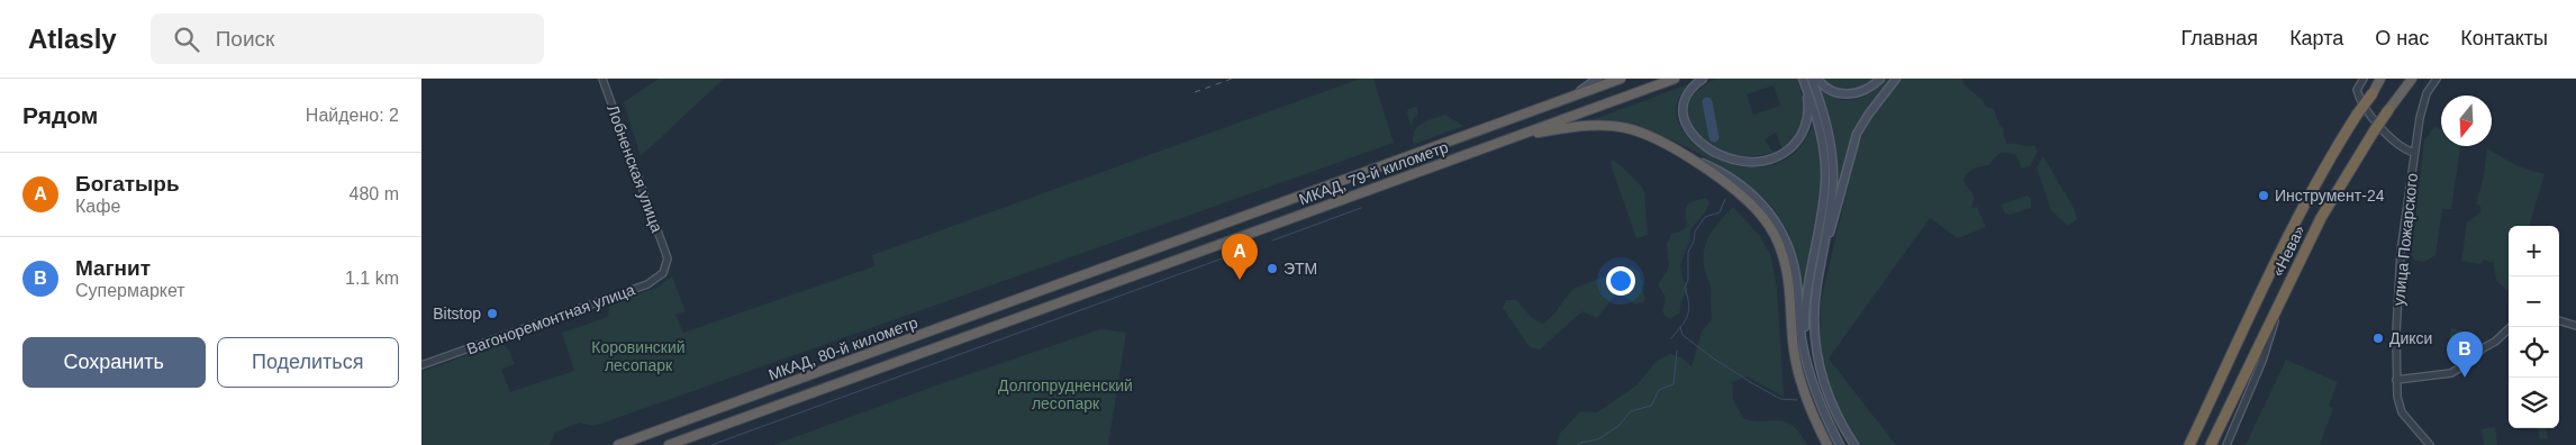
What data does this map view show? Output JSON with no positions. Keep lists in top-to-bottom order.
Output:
{
  "streets": {
    "highway": ["МКАД, 79-й километр", "«Нева»", "МКАД, 80-й километр"],
    "street": ["Лобненская улица", "улица Пожарского", "Вагоноремонтная улица"]
  },
  "crossings": [
    ["Лобненская улица", "Вагоноремонтная улица"],
    ["МКАД, 79-й километр", "МКАД, 80-й километр"]
  ],
  "parks": ["Коровинский лесопарк", "Долгопрудненский лесопарк"],
  "places": [
    "Инструмент-24",
    "ЭТМ",
    "Bitstop",
    "Дикси"
  ],
  "north": "bottom",
  "page": {
    "header": "Atlasly",
    "search": "Поиск",
    "nav": [
      "Главная",
      "Карта",
      "О нас",
      "Контакты"
    ],
    "heading": ["Рядом", "Найдено: 2"],
    "list": [
      {
        "mark": "A",
        "name": "Богатырь",
        "note": "Кафе",
        "value": "480 m"
      },
      {
        "mark": "B",
        "name": "Магнит",
        "note": "Супермаркет",
        "value": "1.1 km"
      }
    ],
    "map_buttons": ["+", "−"],
    "pins": ["A", "B"],
    "buttons": ["Сохранить", "Поделиться"]
  }
}
